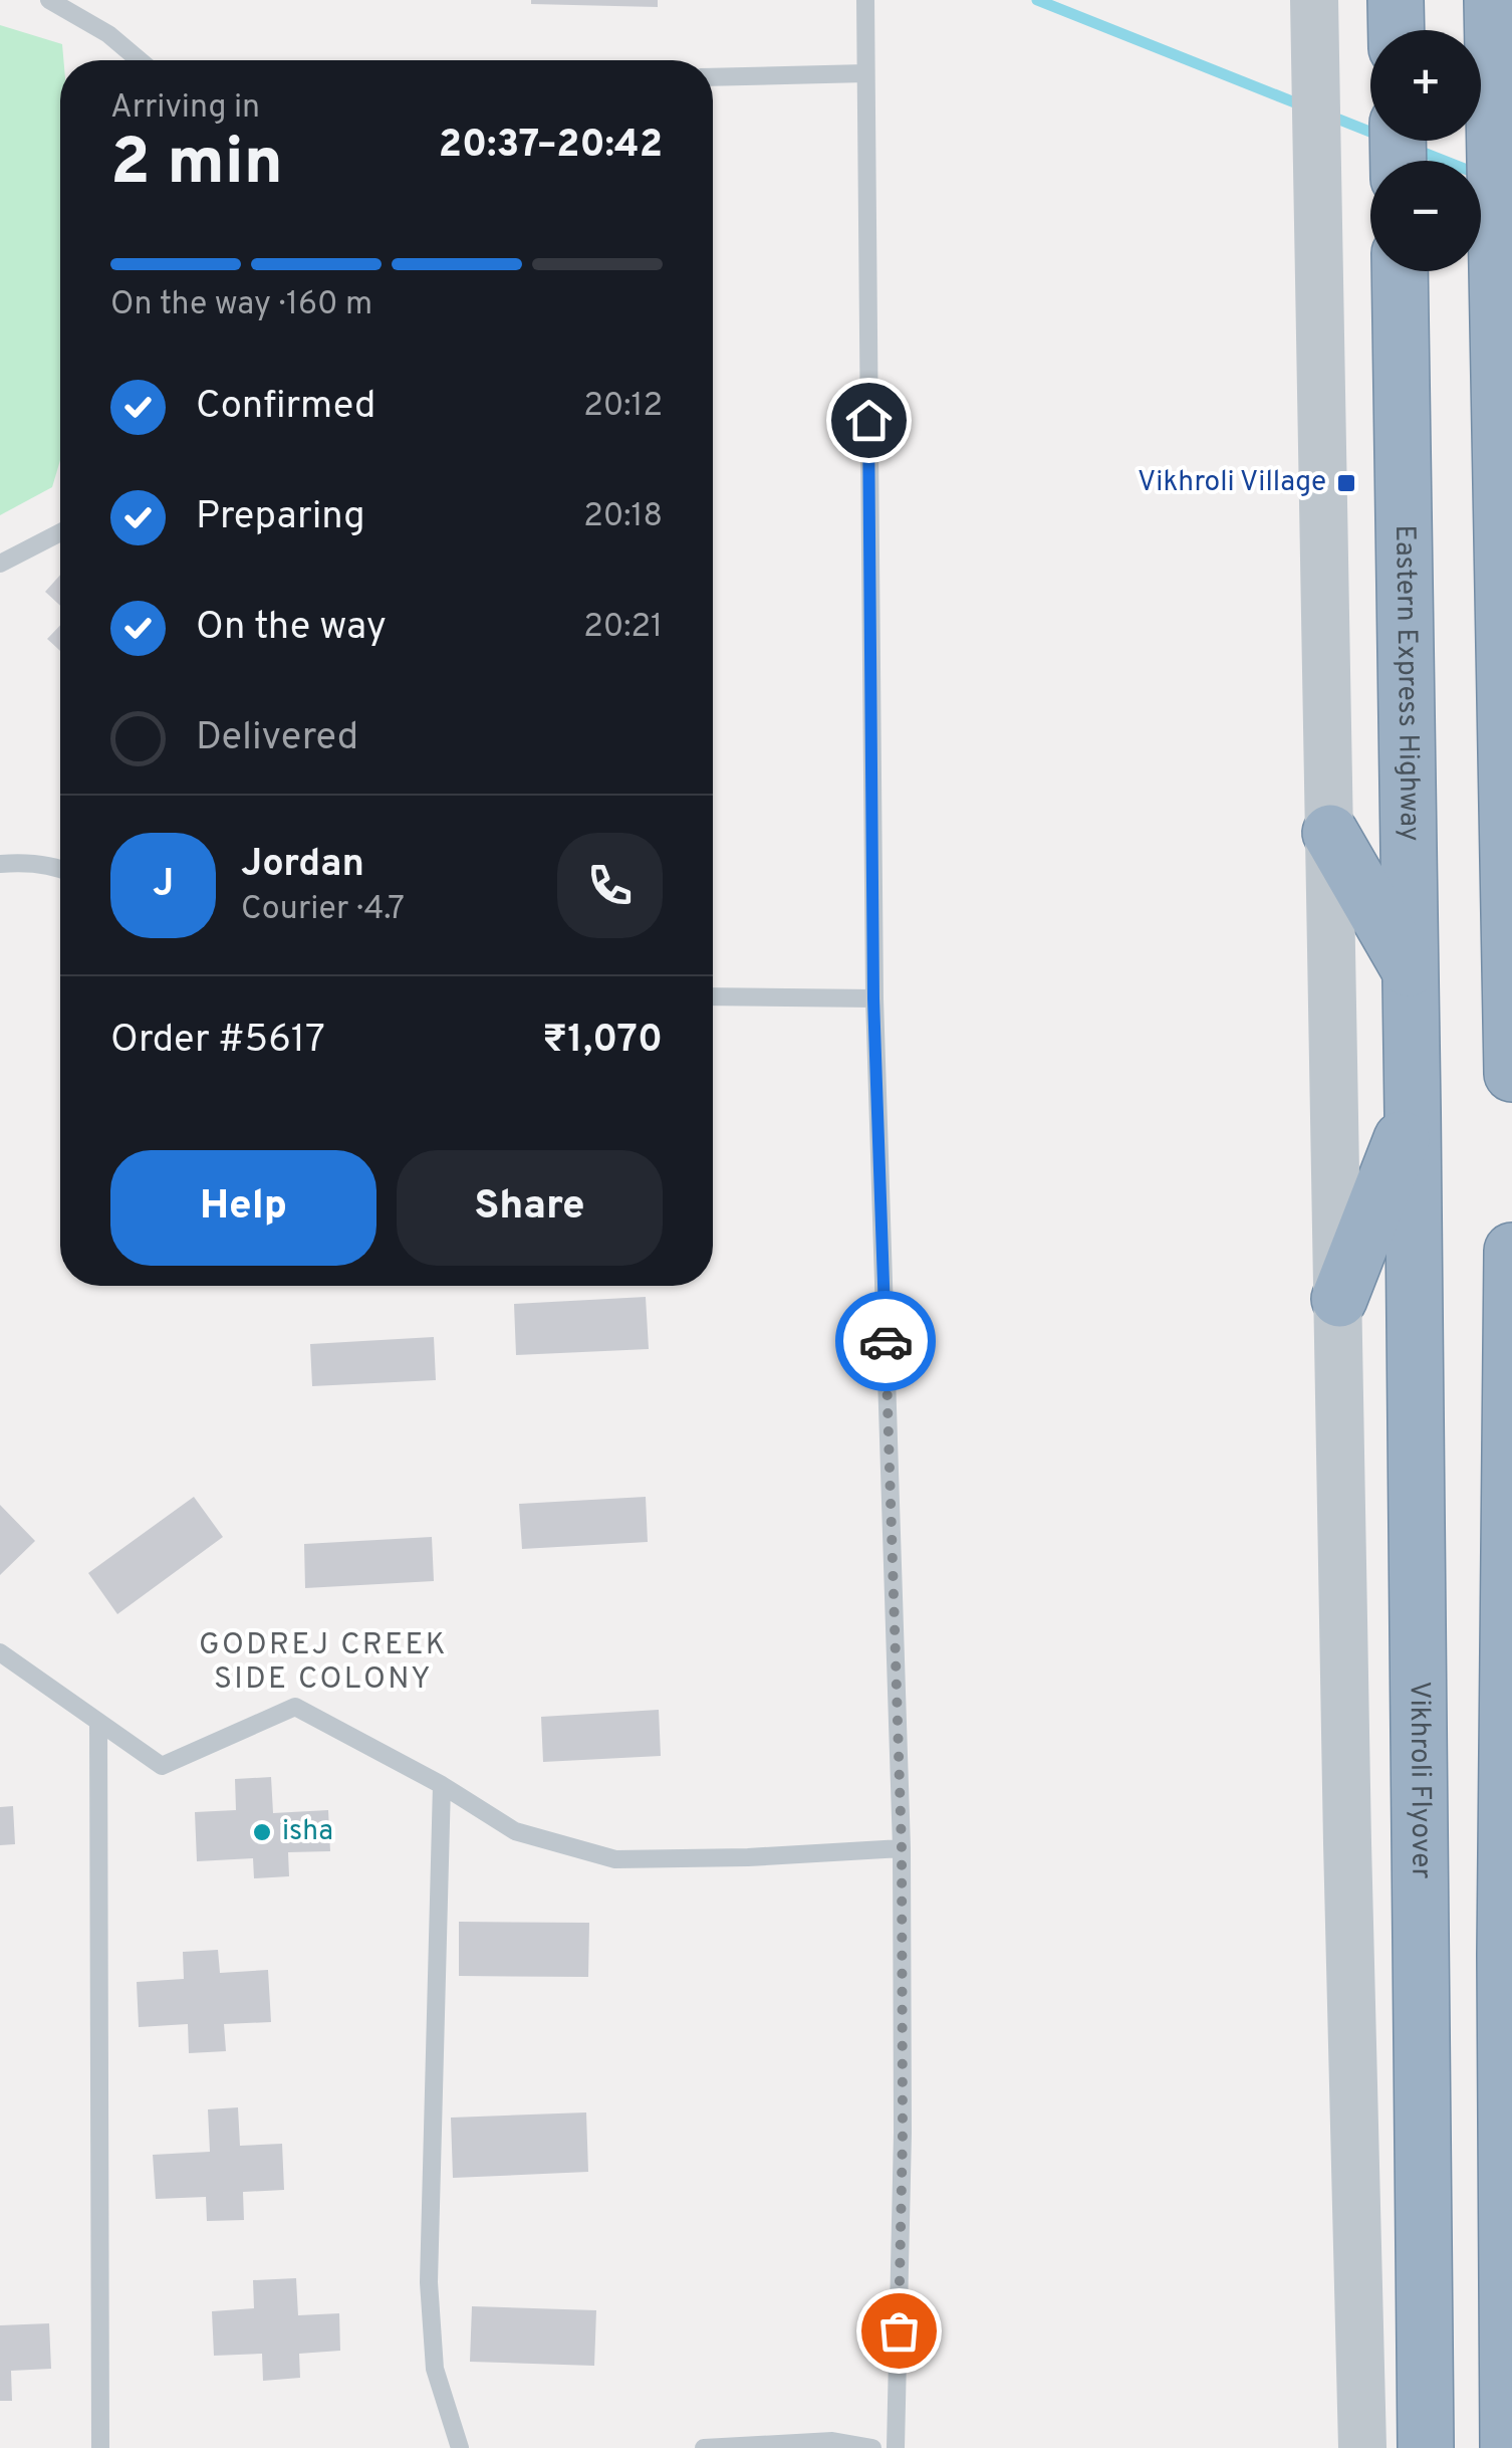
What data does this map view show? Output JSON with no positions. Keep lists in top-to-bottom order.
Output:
{
  "streets": {
    "highway": ["Eastern Express Highway", "Vikhroli Flyover"]
  },
  "crossings": [
    ["Eastern Express Highway", "Vikhroli Flyover"]
  ],
  "districts": ["GODREJ CREEK SIDE COLONY"],
  "places": {
    "transit": ["Vikhroli Village"],
    "other": ["isha"]
  },
  "page": {
    "map_buttons": ["+", "−"],
    "heading": ["2 min", "Arriving in", "20:37–20:42"],
    "panel": [
      "Jordan",
      "Courier · 4.7",
      "Order #5617",
      "₹1,070"
    ],
    "bar": "On the way · 160 m",
    "list": [
      ["Confirmed", "20:12"],
      ["Preparing", "20:18"],
      ["On the way", "20:21"],
      "Delivered"
    ],
    "round": "J",
    "buttons": ["Help", "Share"]
  }
}
